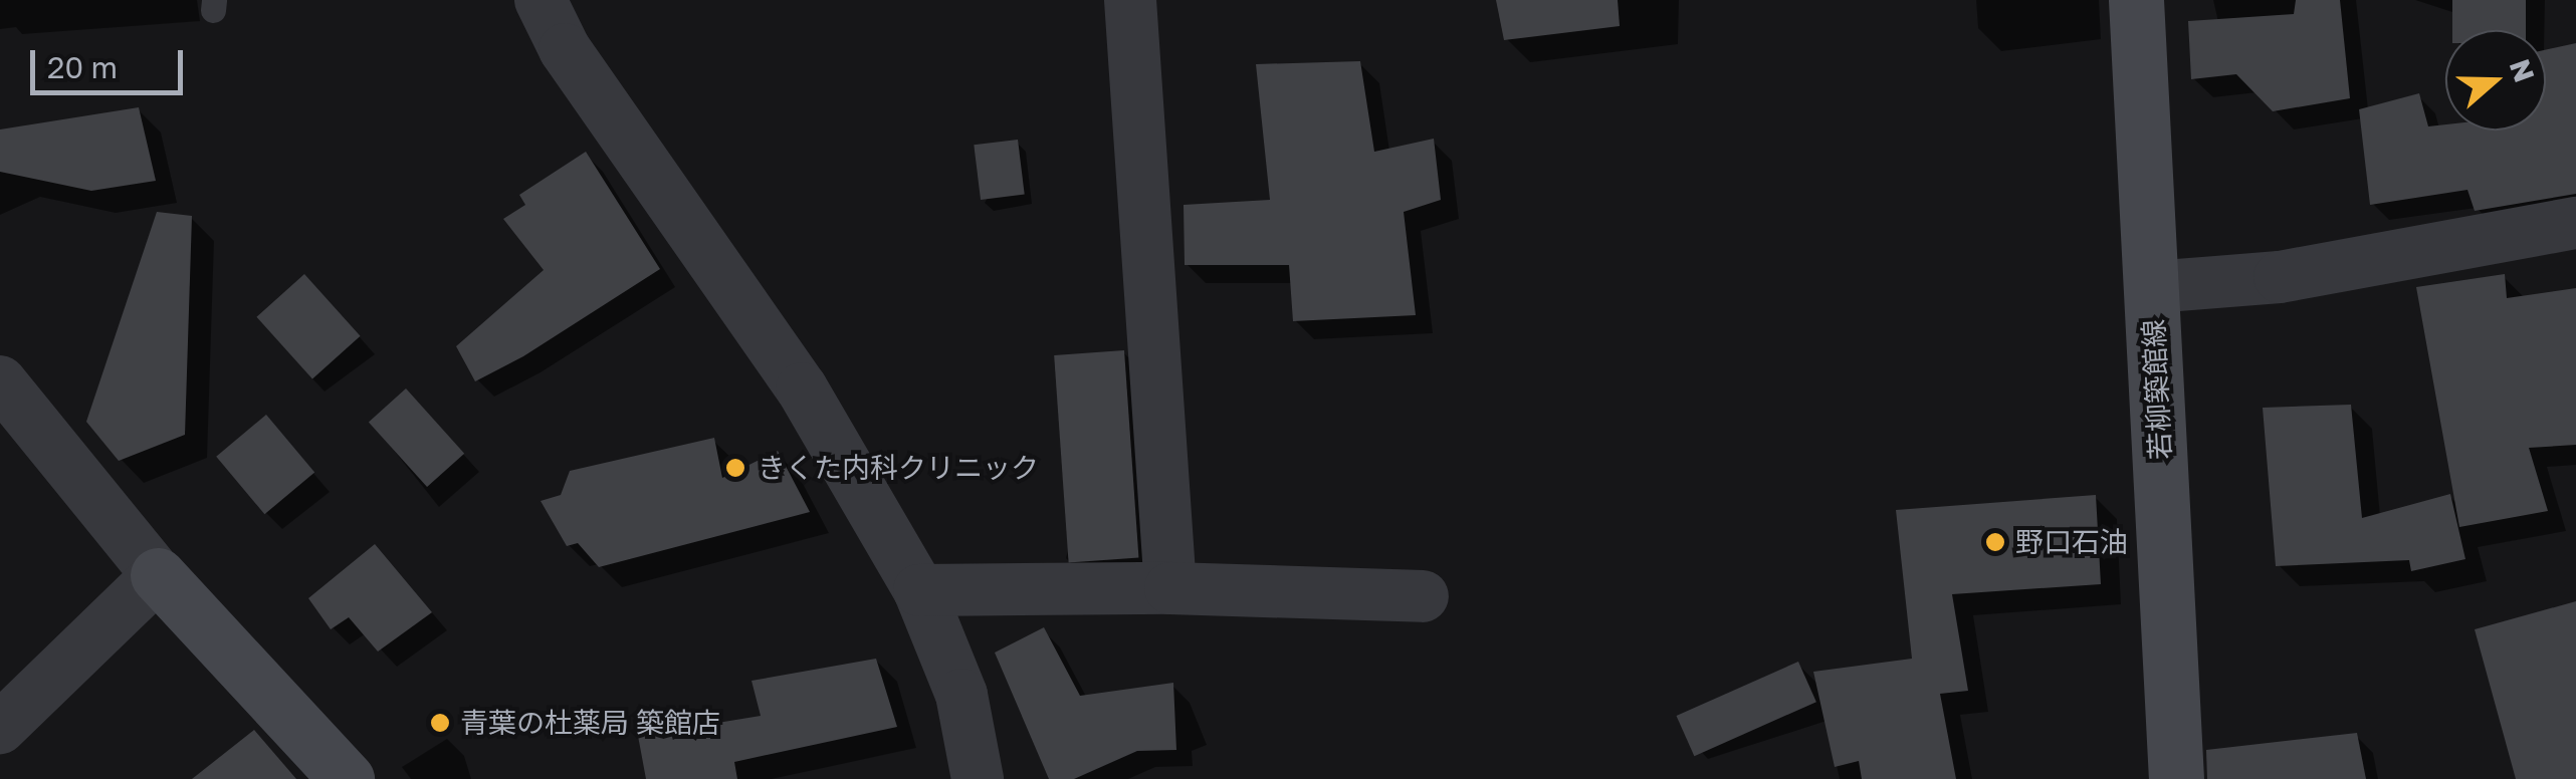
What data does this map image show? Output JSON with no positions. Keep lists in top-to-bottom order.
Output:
{
  "streets": {
    "main road": ["若柳築館線"]
  },
  "places": ["きくた内科クリニック", "野口石油", "青葉の杜薬局 築館店"],
  "scale_bar": "20 m",
  "north": "right"
}
